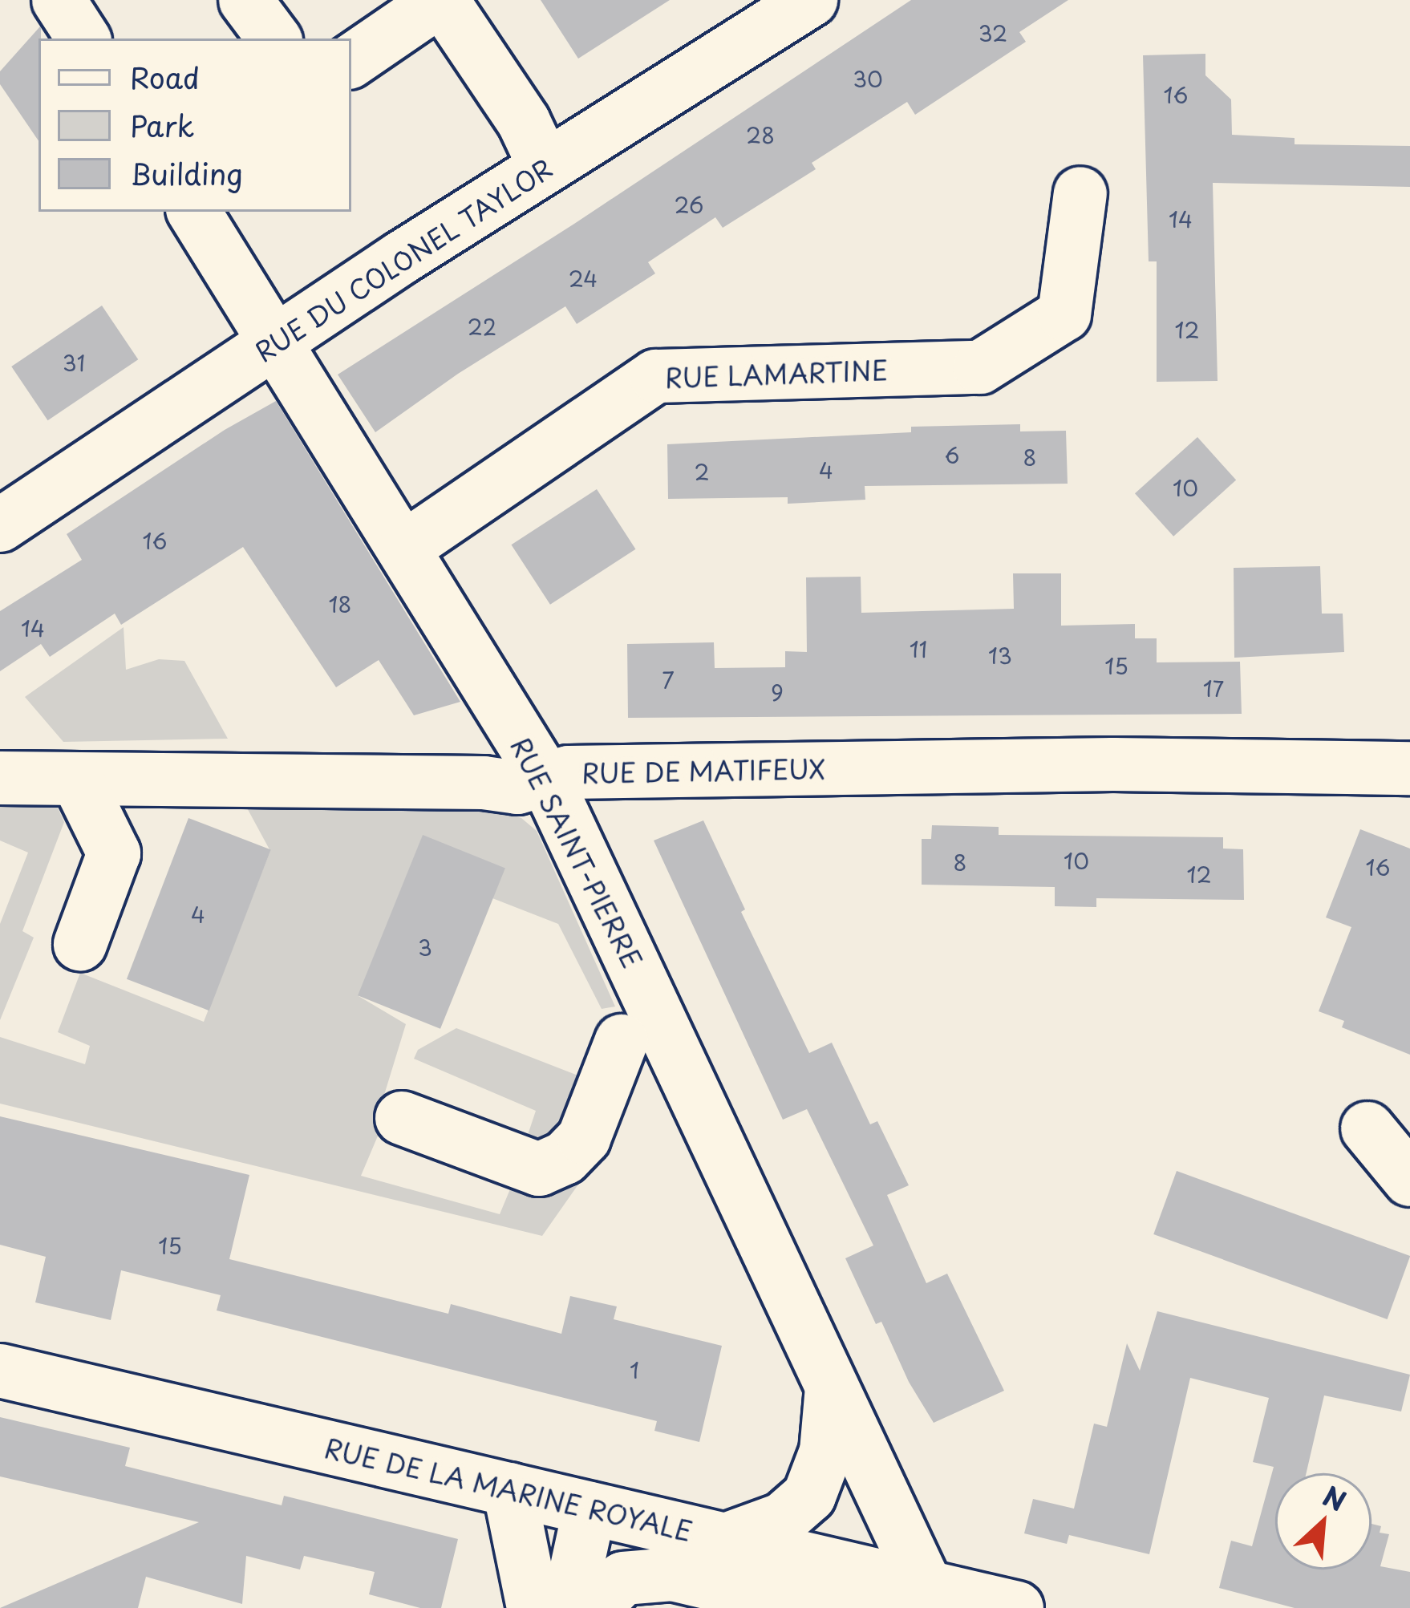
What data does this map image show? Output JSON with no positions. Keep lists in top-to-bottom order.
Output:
{
  "streets": {
    "street": [
      "RUE DU COLONEL TAYLOR",
      "RUE LAMARTINE",
      "RUE DE MATIFEUX",
      "RUE SAINT-PIERRE",
      "RUE DE LA MARINE ROYALE"
    ]
  },
  "crossings": [
    ["RUE DU COLONEL TAYLOR", "RUE SAINT-PIERRE"],
    ["RUE LAMARTINE", "RUE SAINT-PIERRE"],
    ["RUE DE MATIFEUX", "RUE SAINT-PIERRE"],
    ["RUE SAINT-PIERRE", "RUE DE LA MARINE ROYALE"]
  ],
  "house_numbers": [
    "32",
    "30",
    "16",
    "28",
    "26",
    "14",
    "24",
    "22",
    "12",
    "31",
    "6",
    "8",
    "4",
    "2",
    "10",
    "16",
    "18",
    "14",
    "11",
    "13",
    "15",
    "7",
    "17",
    "9",
    "10",
    "8",
    "16",
    "12",
    "4",
    "3",
    "15",
    "1"
  ],
  "legend": ["Road", "Park", "Building"],
  "north": "top right"
}
